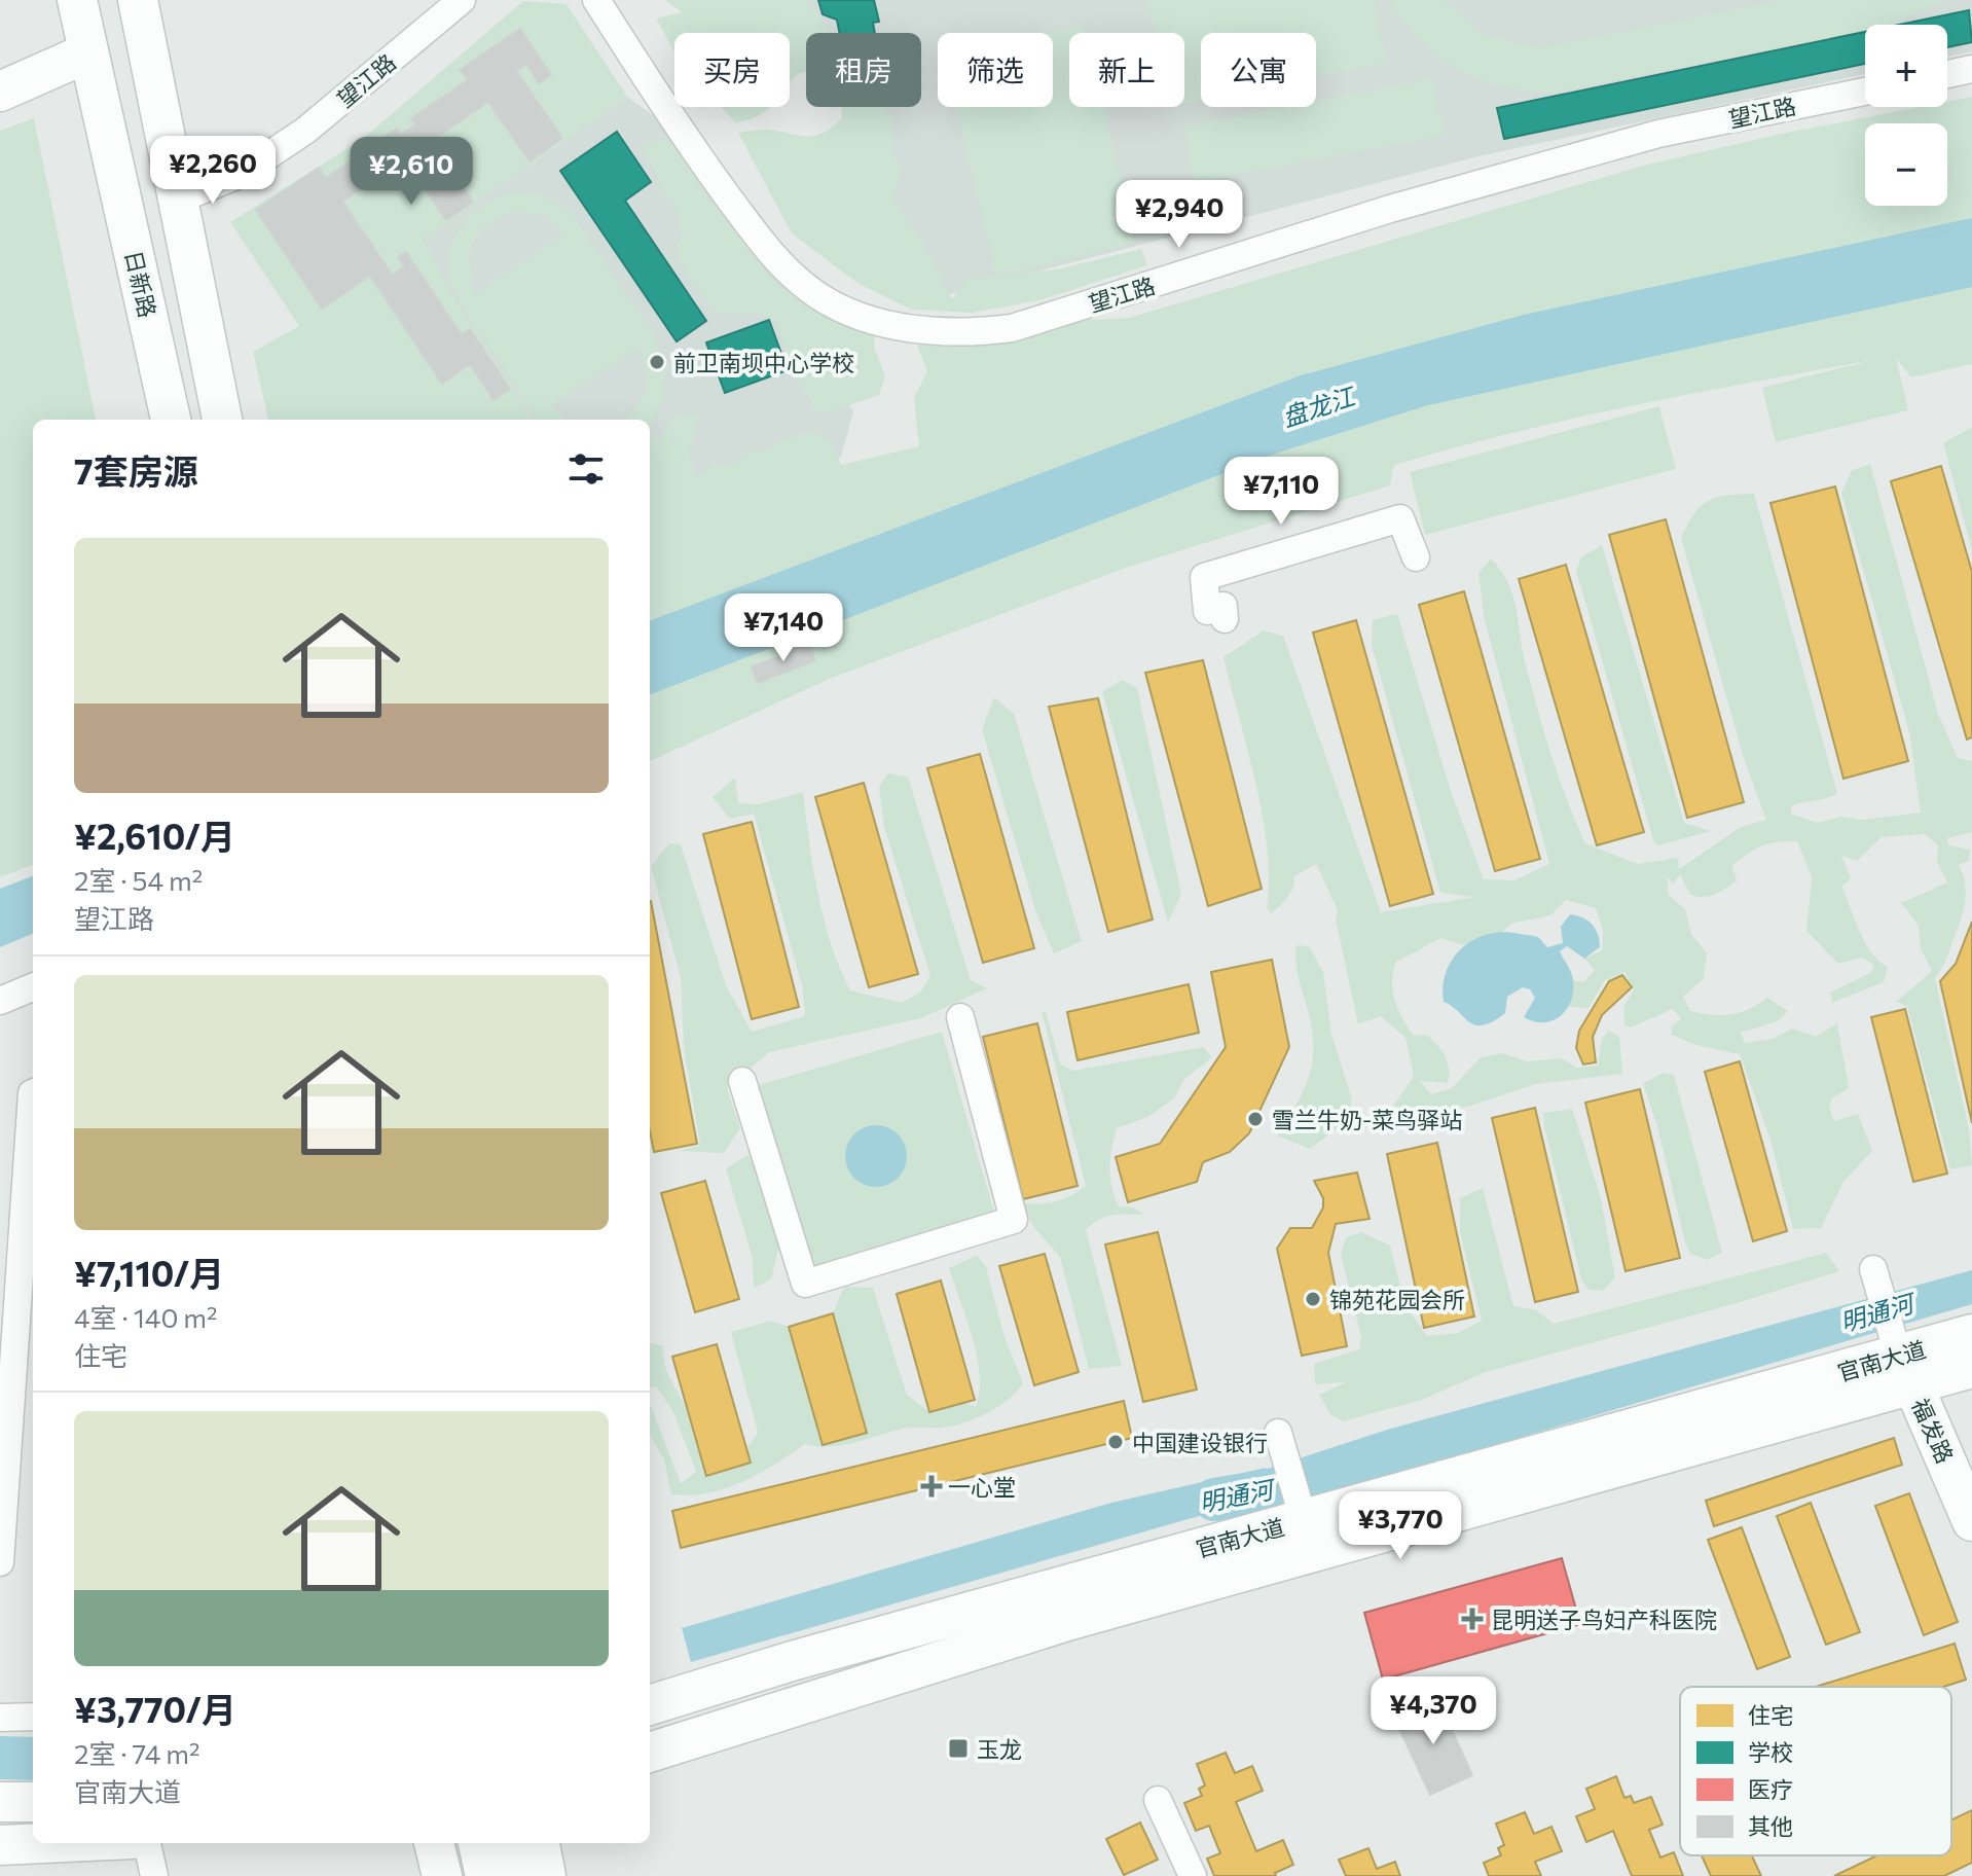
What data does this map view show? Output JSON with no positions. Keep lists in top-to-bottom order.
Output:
{
  "streets": {
    "main road": ["日新路", "官南大道", "福发路"],
    "street": ["望江路"]
  },
  "crossings": [
    ["官南大道", "福发路"]
  ],
  "water": ["盘龙江", "明通河"],
  "places": {
    "other": [
      "前卫南坝中心学校",
      "雪兰牛奶-菜鸟驿站",
      "锦苑花园会所",
      "中国建设银行"
    ],
    "health": ["一心堂", "昆明送子鸟妇产科医院"],
    "transit": ["玉龙"]
  },
  "legend": [
    "住宅",
    "学校",
    "医疗",
    "其他"
  ],
  "page": {
    "map_buttons": ["+", "−"],
    "chip": [
      "买房",
      "租房",
      "筛选",
      "新上",
      "公寓"
    ],
    "price": [
      "¥2,260",
      "¥2,610",
      "¥2,940",
      "¥7,110",
      "¥7,140",
      "¥3,770",
      "¥4,370"
    ],
    "heading": "7套房源",
    "list": [
      {
        "name": "¥2,610/月",
        "note": "2室 · 54 m² · 望江路"
      },
      {
        "name": "¥7,110/月",
        "note": "4室 · 140 m² · 住宅"
      },
      {
        "name": "¥3,770/月",
        "note": "2室 · 74 m² · 官南大道"
      }
    ]
  }
}
